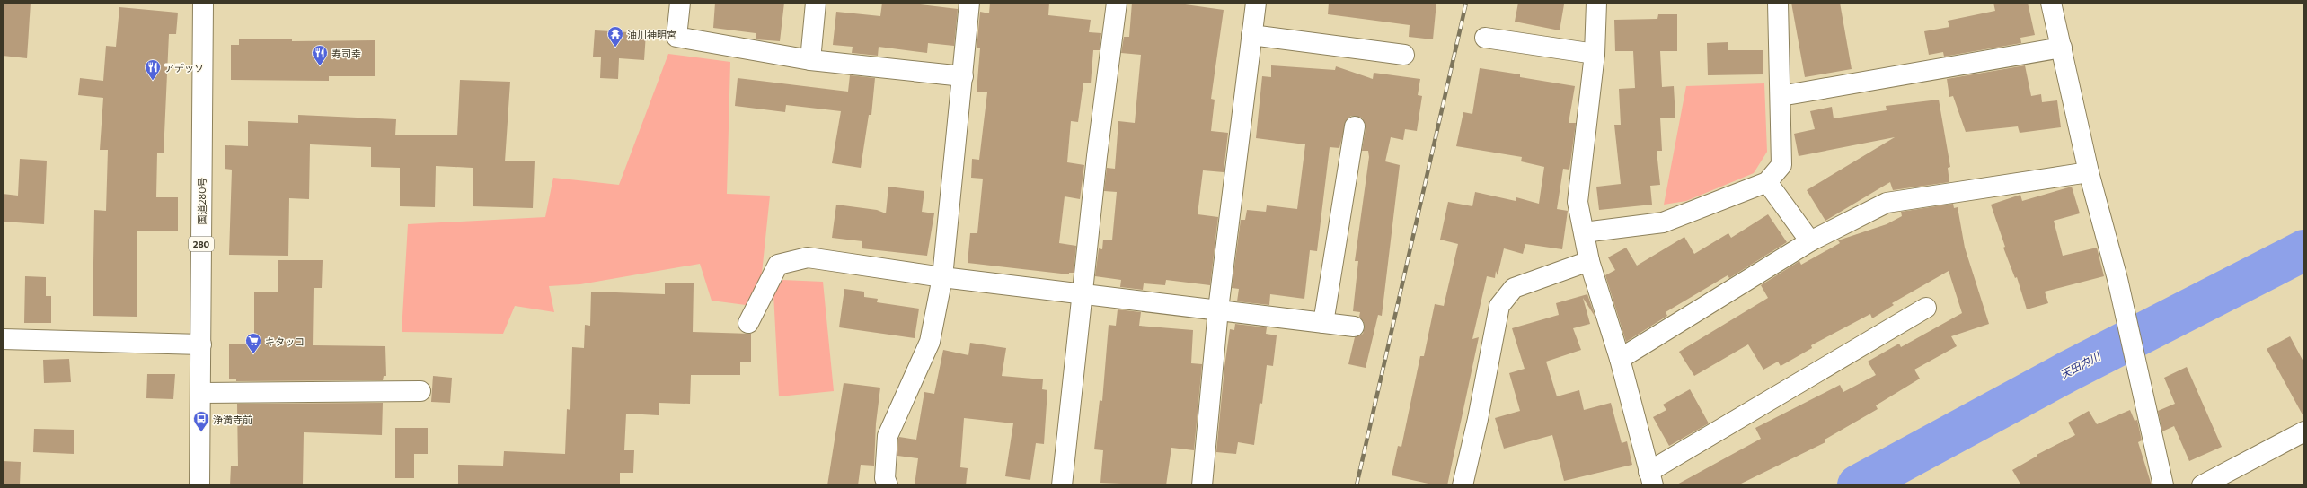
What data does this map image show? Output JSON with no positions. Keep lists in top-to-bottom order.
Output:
{
  "streets": {
    "main road": ["国道280号", "280"]
  },
  "water": ["天田内川"],
  "places": {
    "temple": ["油川神明宮"],
    "restaurant": ["寿司幸", "アデッソ"],
    "supermarket": ["キタッコ"],
    "bus stop": ["浄満寺前"]
  }
}
